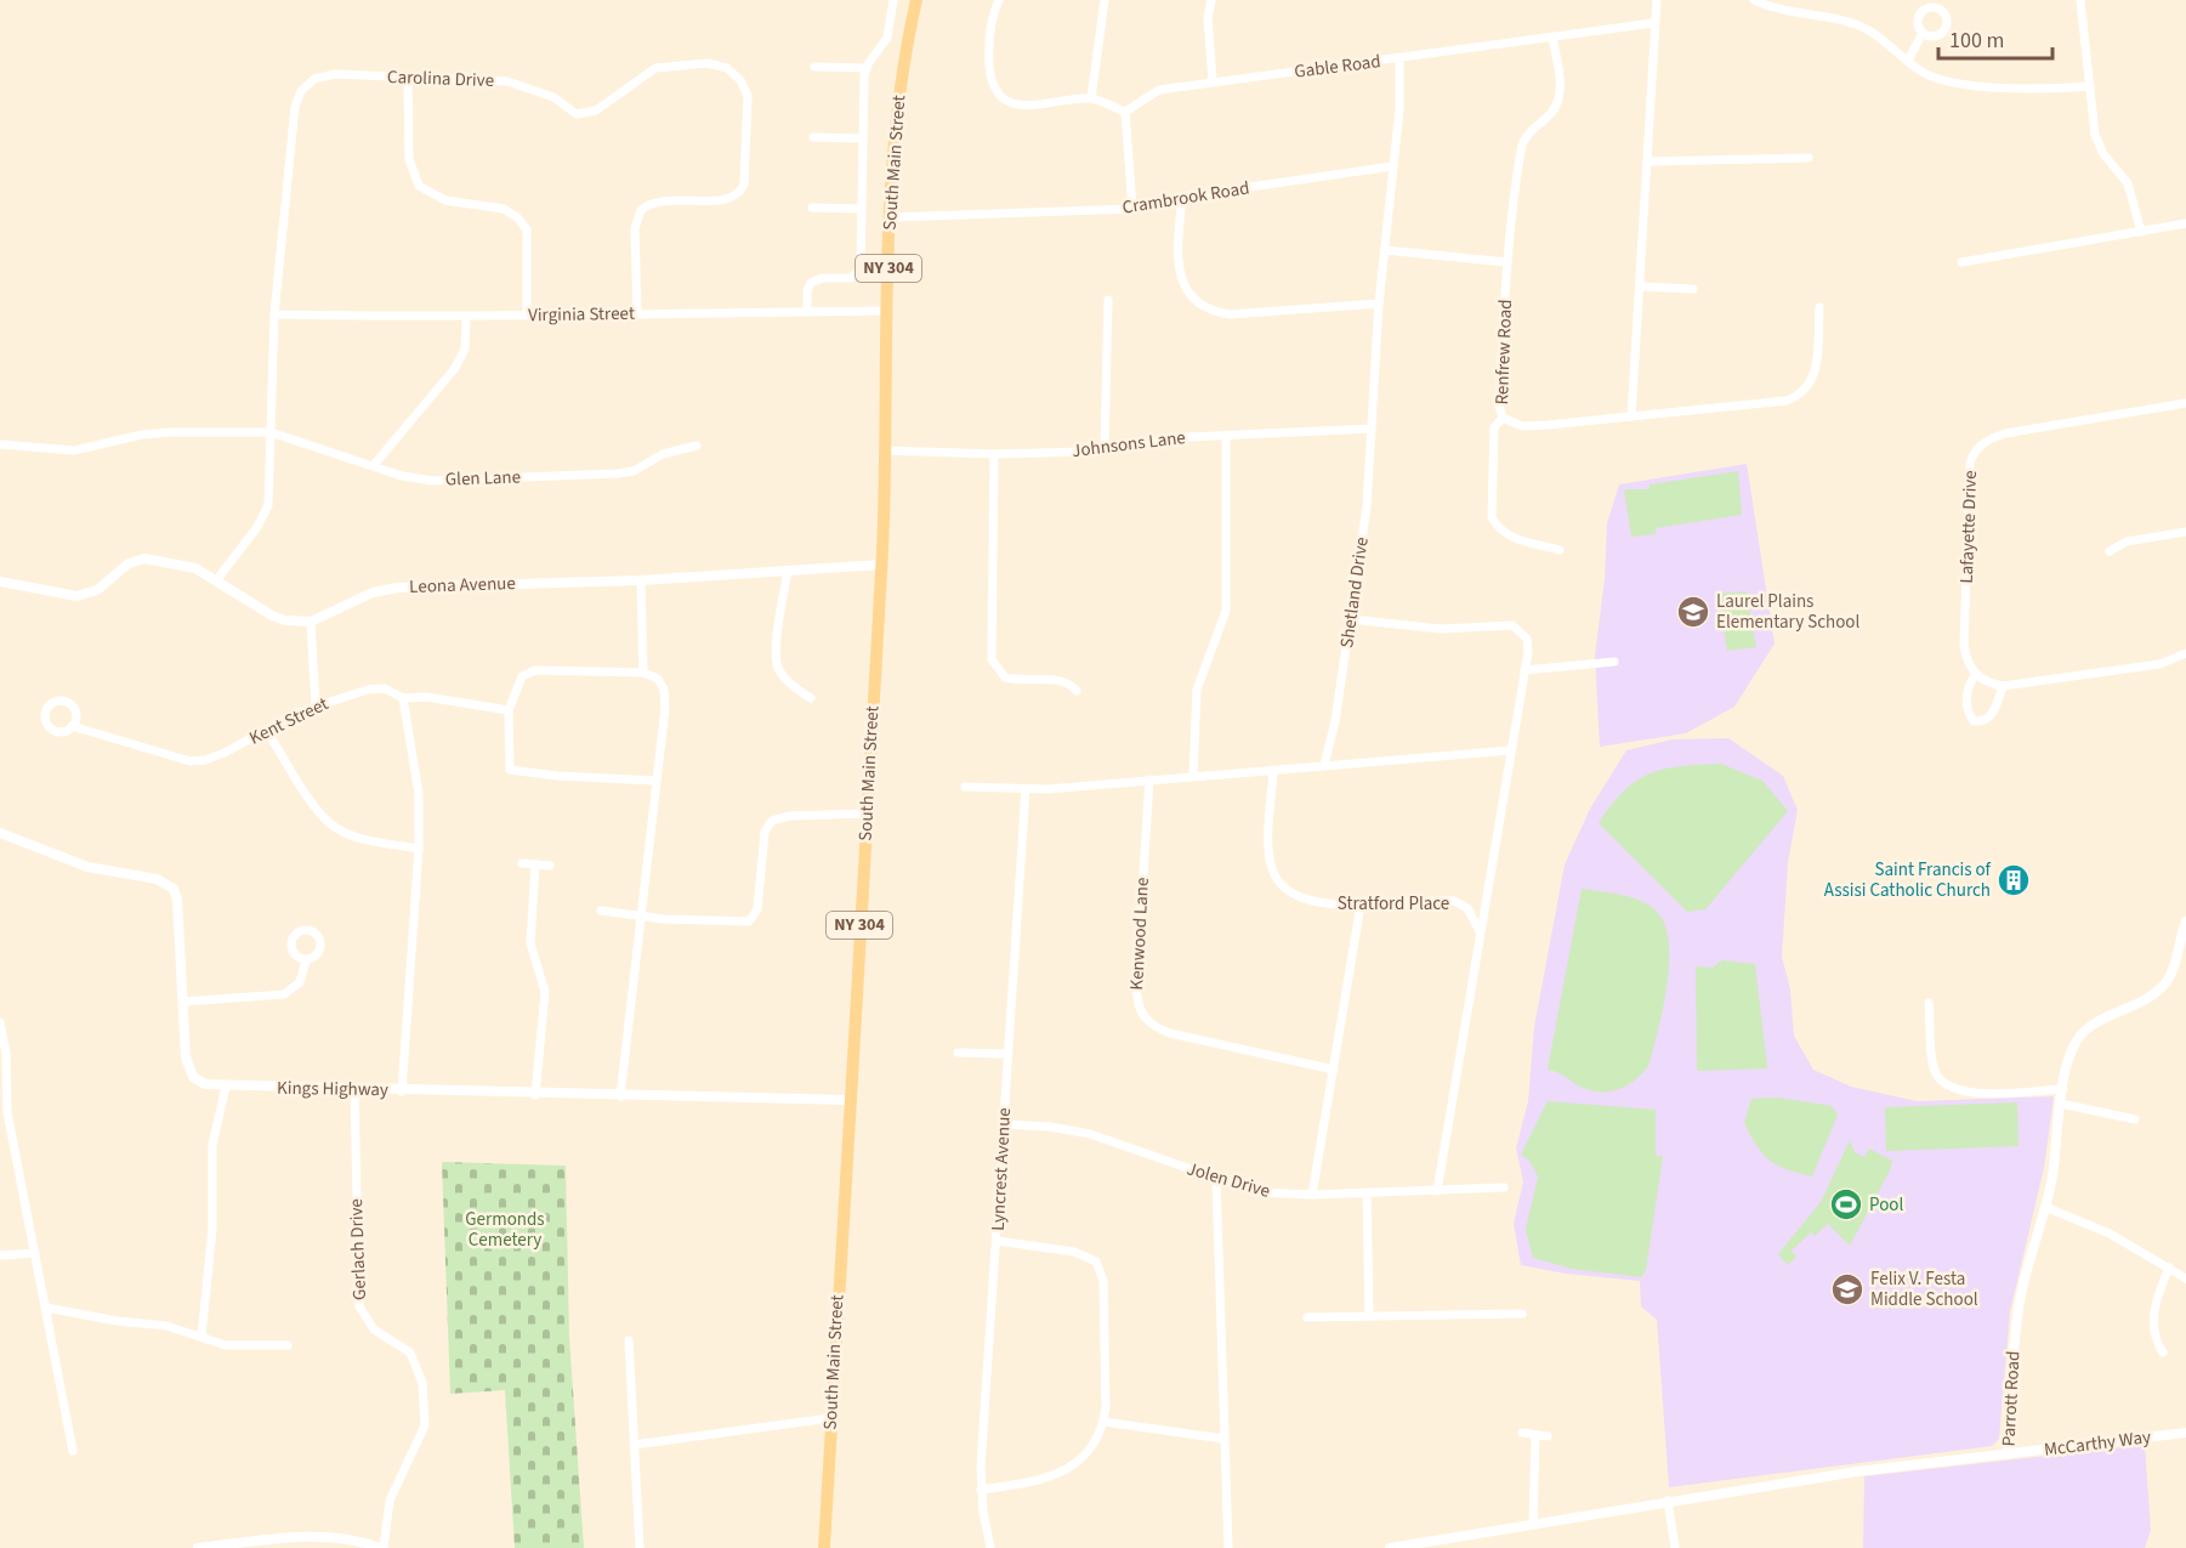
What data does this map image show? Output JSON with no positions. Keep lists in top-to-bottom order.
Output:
{
  "streets": {
    "main road": ["South Main Street", "NY 304"],
    "street": [
      "Gable Road",
      "Carolina Drive",
      "Crambrook Road",
      "Virginia Street",
      "Renfrew Road",
      "Johnsons Lane",
      "Glen Lane",
      "Lafayette Drive",
      "Leona Avenue",
      "Shetland Drive",
      "Kent Street",
      "Stratford Place",
      "Kenwood Lane",
      "Kings Highway",
      "Lyncrest Avenue",
      "Jolen Drive",
      "Gerlach Drive",
      "Parrott Road",
      "McCarthy Way"
    ]
  },
  "crossings": [
    ["Gable Road", "Renfrew Road"],
    ["Gable Road", "Shetland Drive"],
    ["Carolina Drive", "Virginia Street"],
    ["Carolina Drive", "Glen Lane"],
    ["South Main Street", "Crambrook Road"],
    ["South Main Street", "Virginia Street"],
    ["South Main Street", "Johnsons Lane"],
    ["South Main Street", "Leona Avenue"],
    ["South Main Street", "Kings Highway"],
    ["Crambrook Road", "Shetland Drive"],
    ["Johnsons Lane", "Shetland Drive"],
    ["Kings Highway", "Gerlach Drive"],
    ["Lyncrest Avenue", "Jolen Drive"],
    ["Parrott Road", "McCarthy Way"]
  ],
  "parks": ["Germonds Cemetery"],
  "places": {
    "school or university": ["Laurel Plains Elementary School", "Felix V. Festa Middle School"],
    "building": ["Saint Francis of Assisi Catholic Church"],
    "sports": ["Pool"]
  },
  "scale_bar": "100 m"
}
